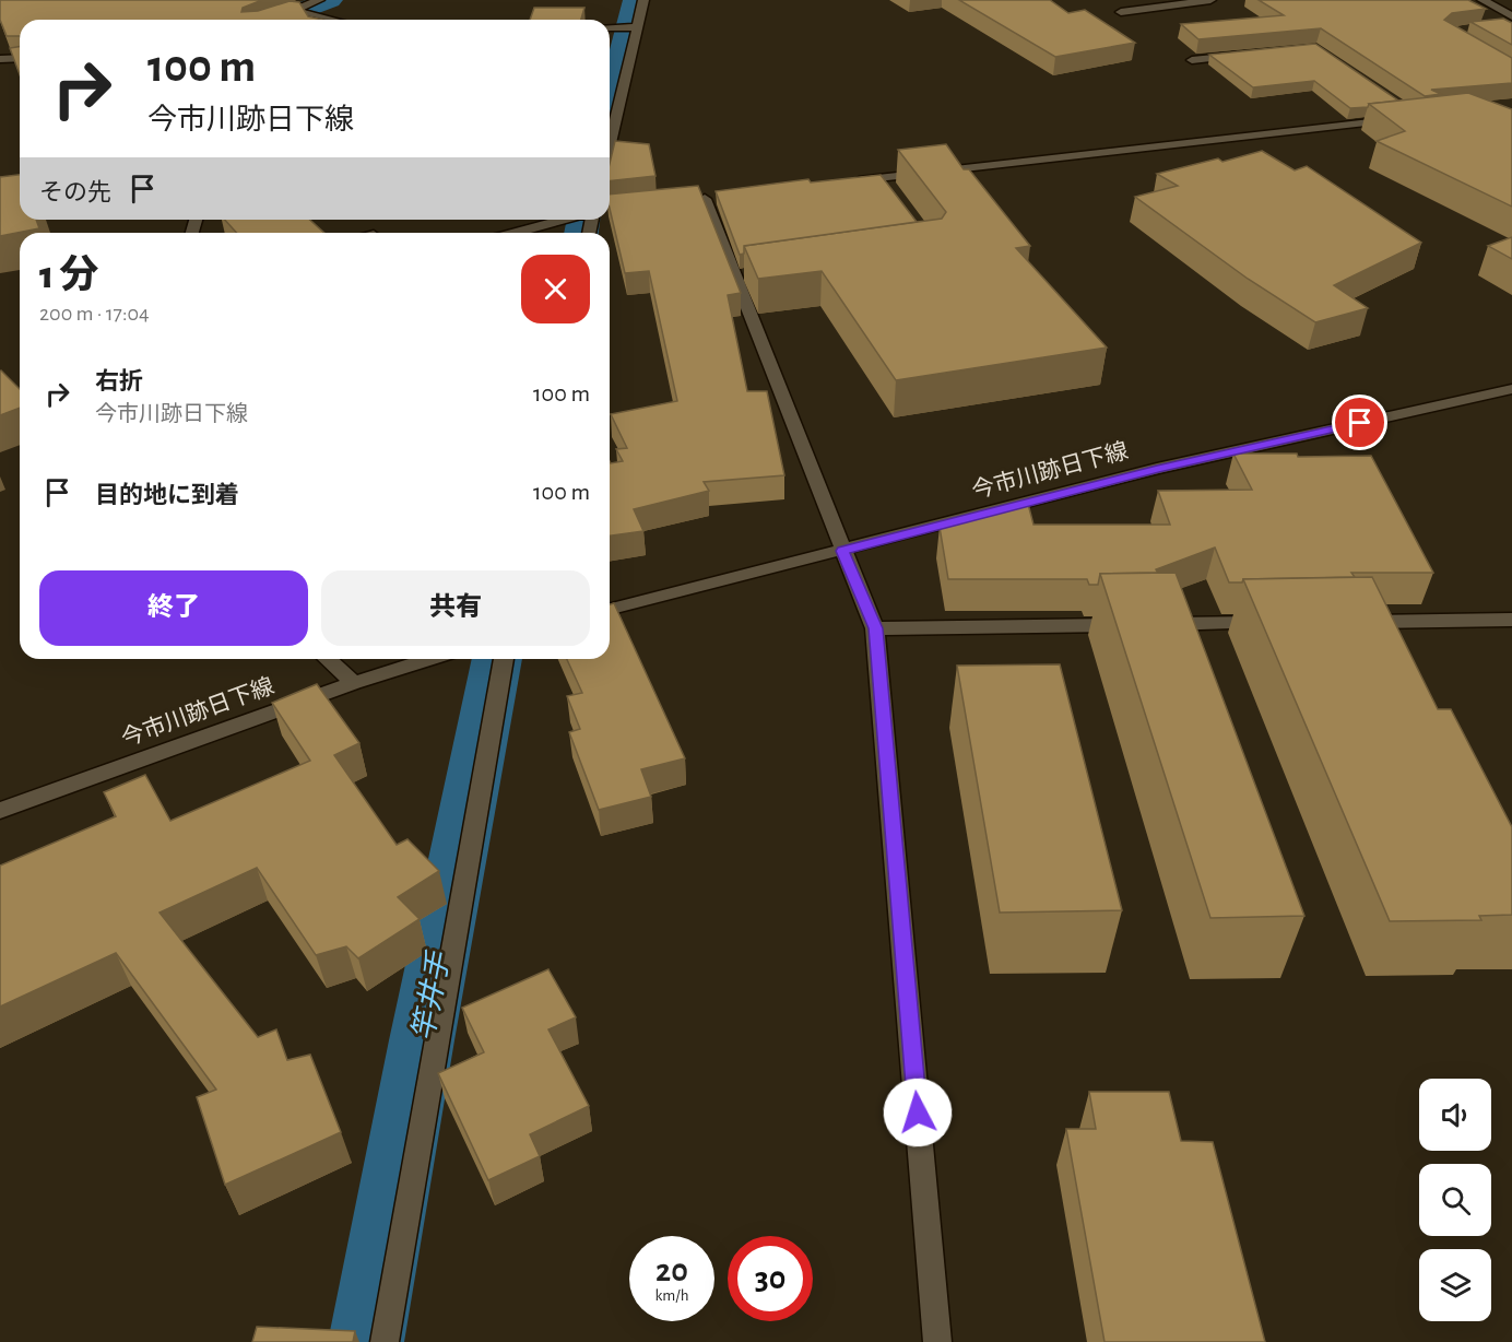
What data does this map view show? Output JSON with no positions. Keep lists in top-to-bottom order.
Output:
{
  "streets": {
    "street": ["今市川跡日下線"]
  },
  "water": ["竿井手"],
  "page": {
    "turn": ["100 m", "今市川跡日下線"],
    "then": "その先",
    "heading": ["1 分", "200 m · 17:04"],
    "list": [
      {
        "name": "右折",
        "note": "今市川跡日下線",
        "value": "100 m"
      },
      {
        "name": "目的地に到着",
        "value": "100 m"
      }
    ],
    "buttons": ["終了", "共有"],
    "speed": "20 km/h",
    "limit": "30"
  }
}
